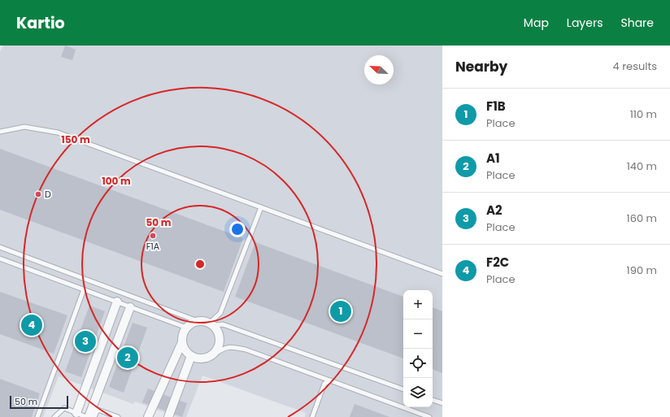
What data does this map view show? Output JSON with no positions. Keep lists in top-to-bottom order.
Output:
{
  "places": ["D", "F1A"],
  "scale_bar": "50 m",
  "north": "top left",
  "page": {
    "header": "Kartio",
    "nav": ["Map", "Layers", "Share"],
    "heading": ["Nearby", "4 results"],
    "list": [
      {
        "mark": "1",
        "name": "F1B",
        "note": "Place",
        "value": "110 m"
      },
      {
        "mark": "2",
        "name": "A1",
        "note": "Place",
        "value": "140 m"
      },
      {
        "mark": "3",
        "name": "A2",
        "note": "Place",
        "value": "160 m"
      },
      {
        "mark": "4",
        "name": "F2C",
        "note": "Place",
        "value": "190 m"
      }
    ],
    "map_buttons": ["+", "−"],
    "pins": [
      "1",
      "4",
      "3",
      "2"
    ],
    "scale": "50 m"
  },
  "rings": ["150 m", "100 m", "50 m"]
}
